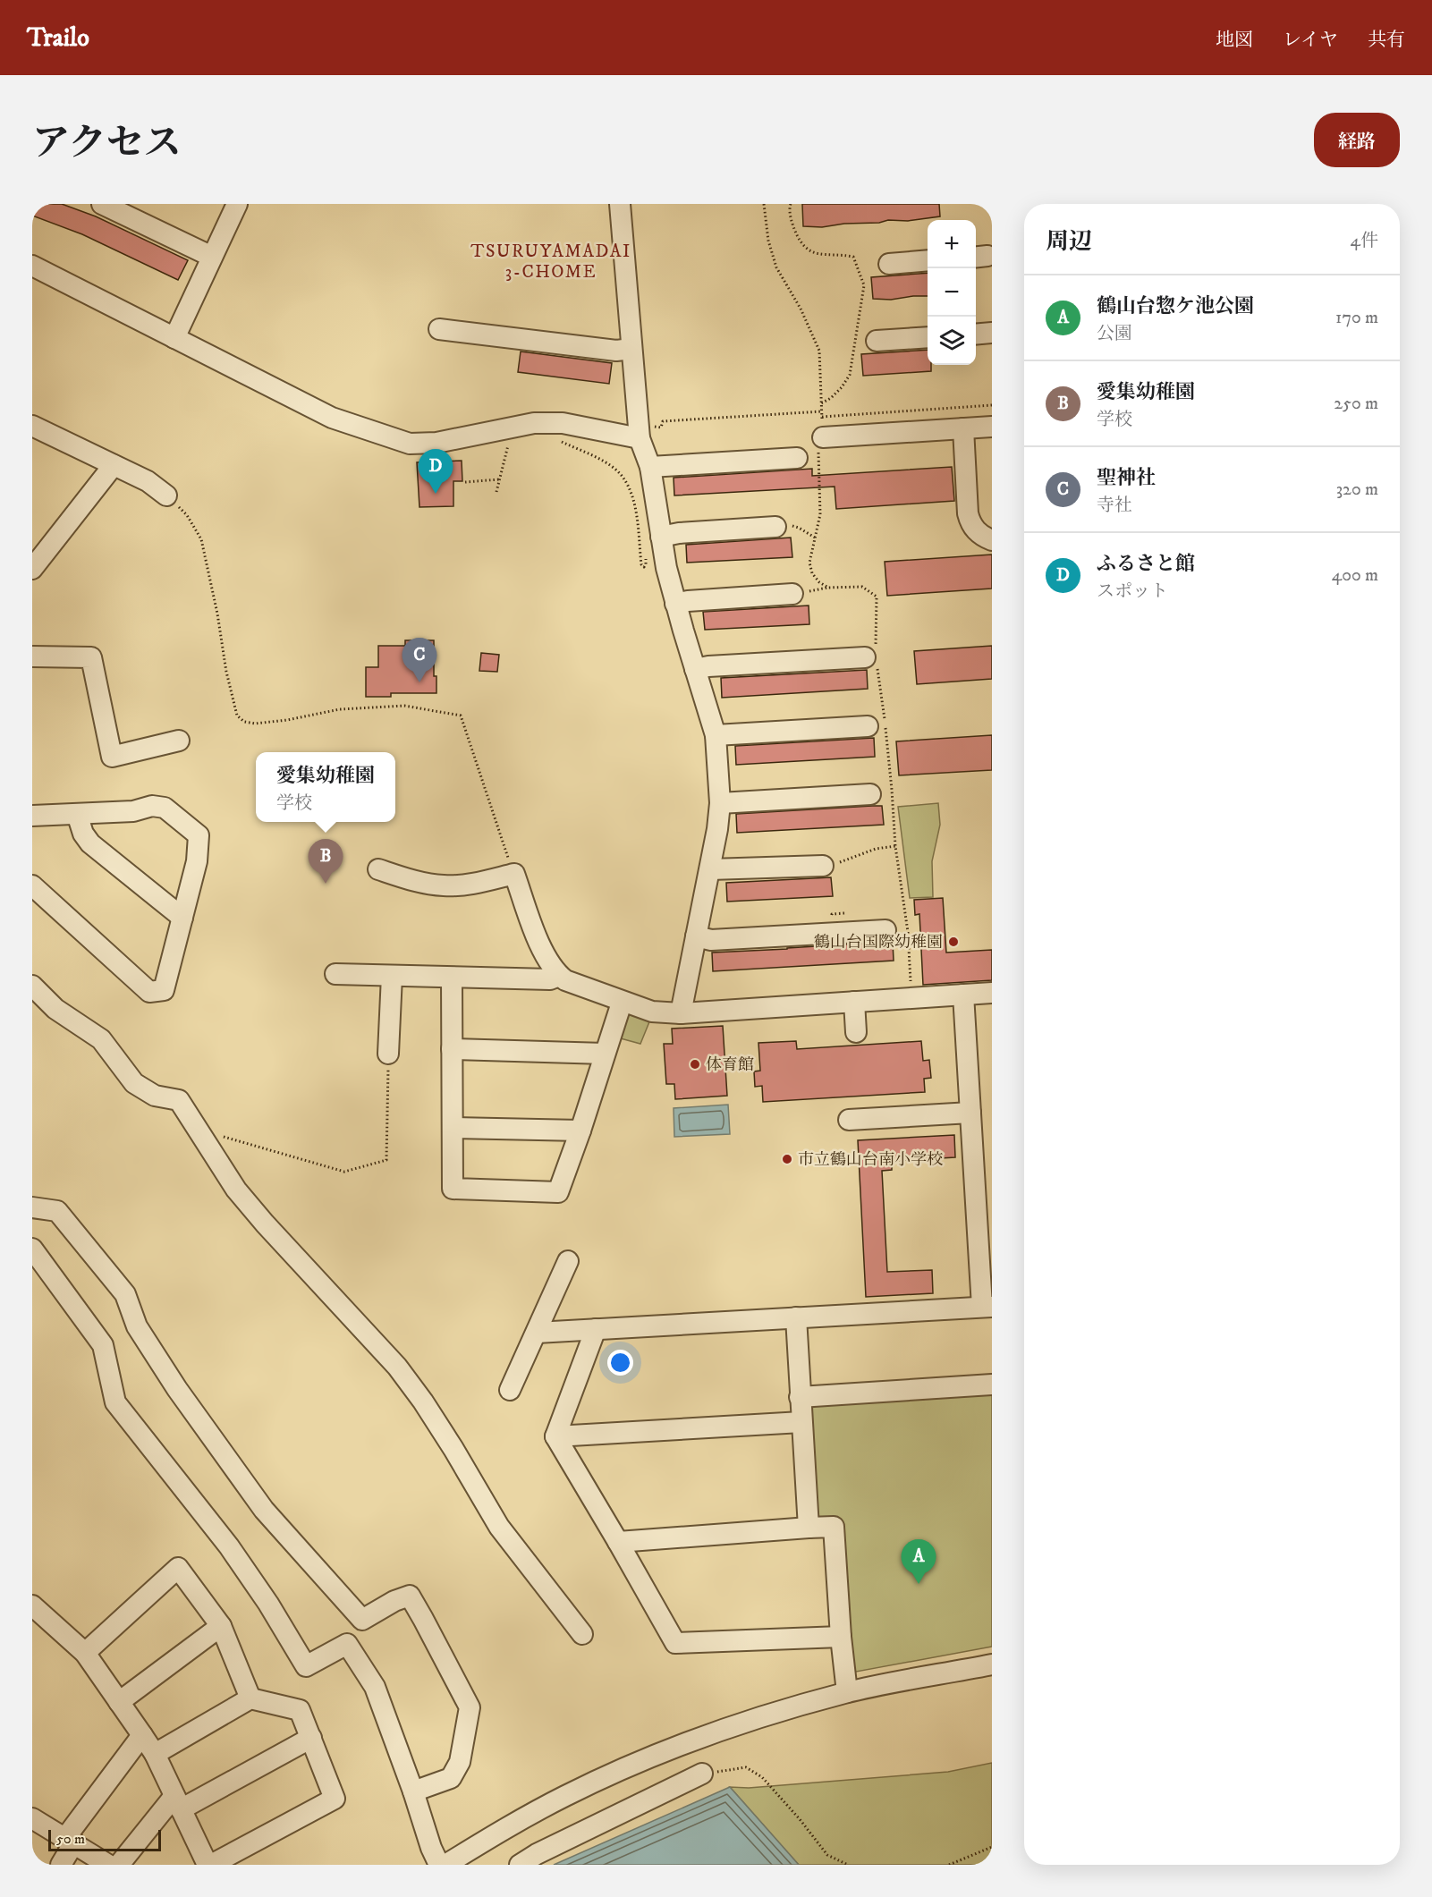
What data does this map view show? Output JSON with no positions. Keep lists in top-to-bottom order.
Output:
{
  "districts": ["TSURUYAMADAI 3-CHOME"],
  "places": ["鶴山台国際幼稚園", "体育館", "市立鶴山台南小学校"],
  "scale_bar": "50 m",
  "page": {
    "header": "Trailo",
    "nav": ["地図", "レイヤ", "共有"],
    "title": "アクセス",
    "buttons": "経路",
    "heading": ["周辺", "4件"],
    "map_buttons": ["+", "−"],
    "list": [
      {
        "mark": "A",
        "name": "鶴山台惣ケ池公園",
        "note": "公園",
        "value": "170 m"
      },
      {
        "mark": "B",
        "name": "愛集幼稚園",
        "note": "学校",
        "value": "250 m"
      },
      {
        "mark": "C",
        "name": "聖神社",
        "note": "寺社",
        "value": "320 m"
      },
      {
        "mark": "D",
        "name": "ふるさと館",
        "note": "スポット",
        "value": "400 m"
      }
    ],
    "pins": [
      "D",
      "C",
      "B",
      "A"
    ],
    "popup": ["愛集幼稚園", "学校"],
    "scale": "50 m"
  }
}
